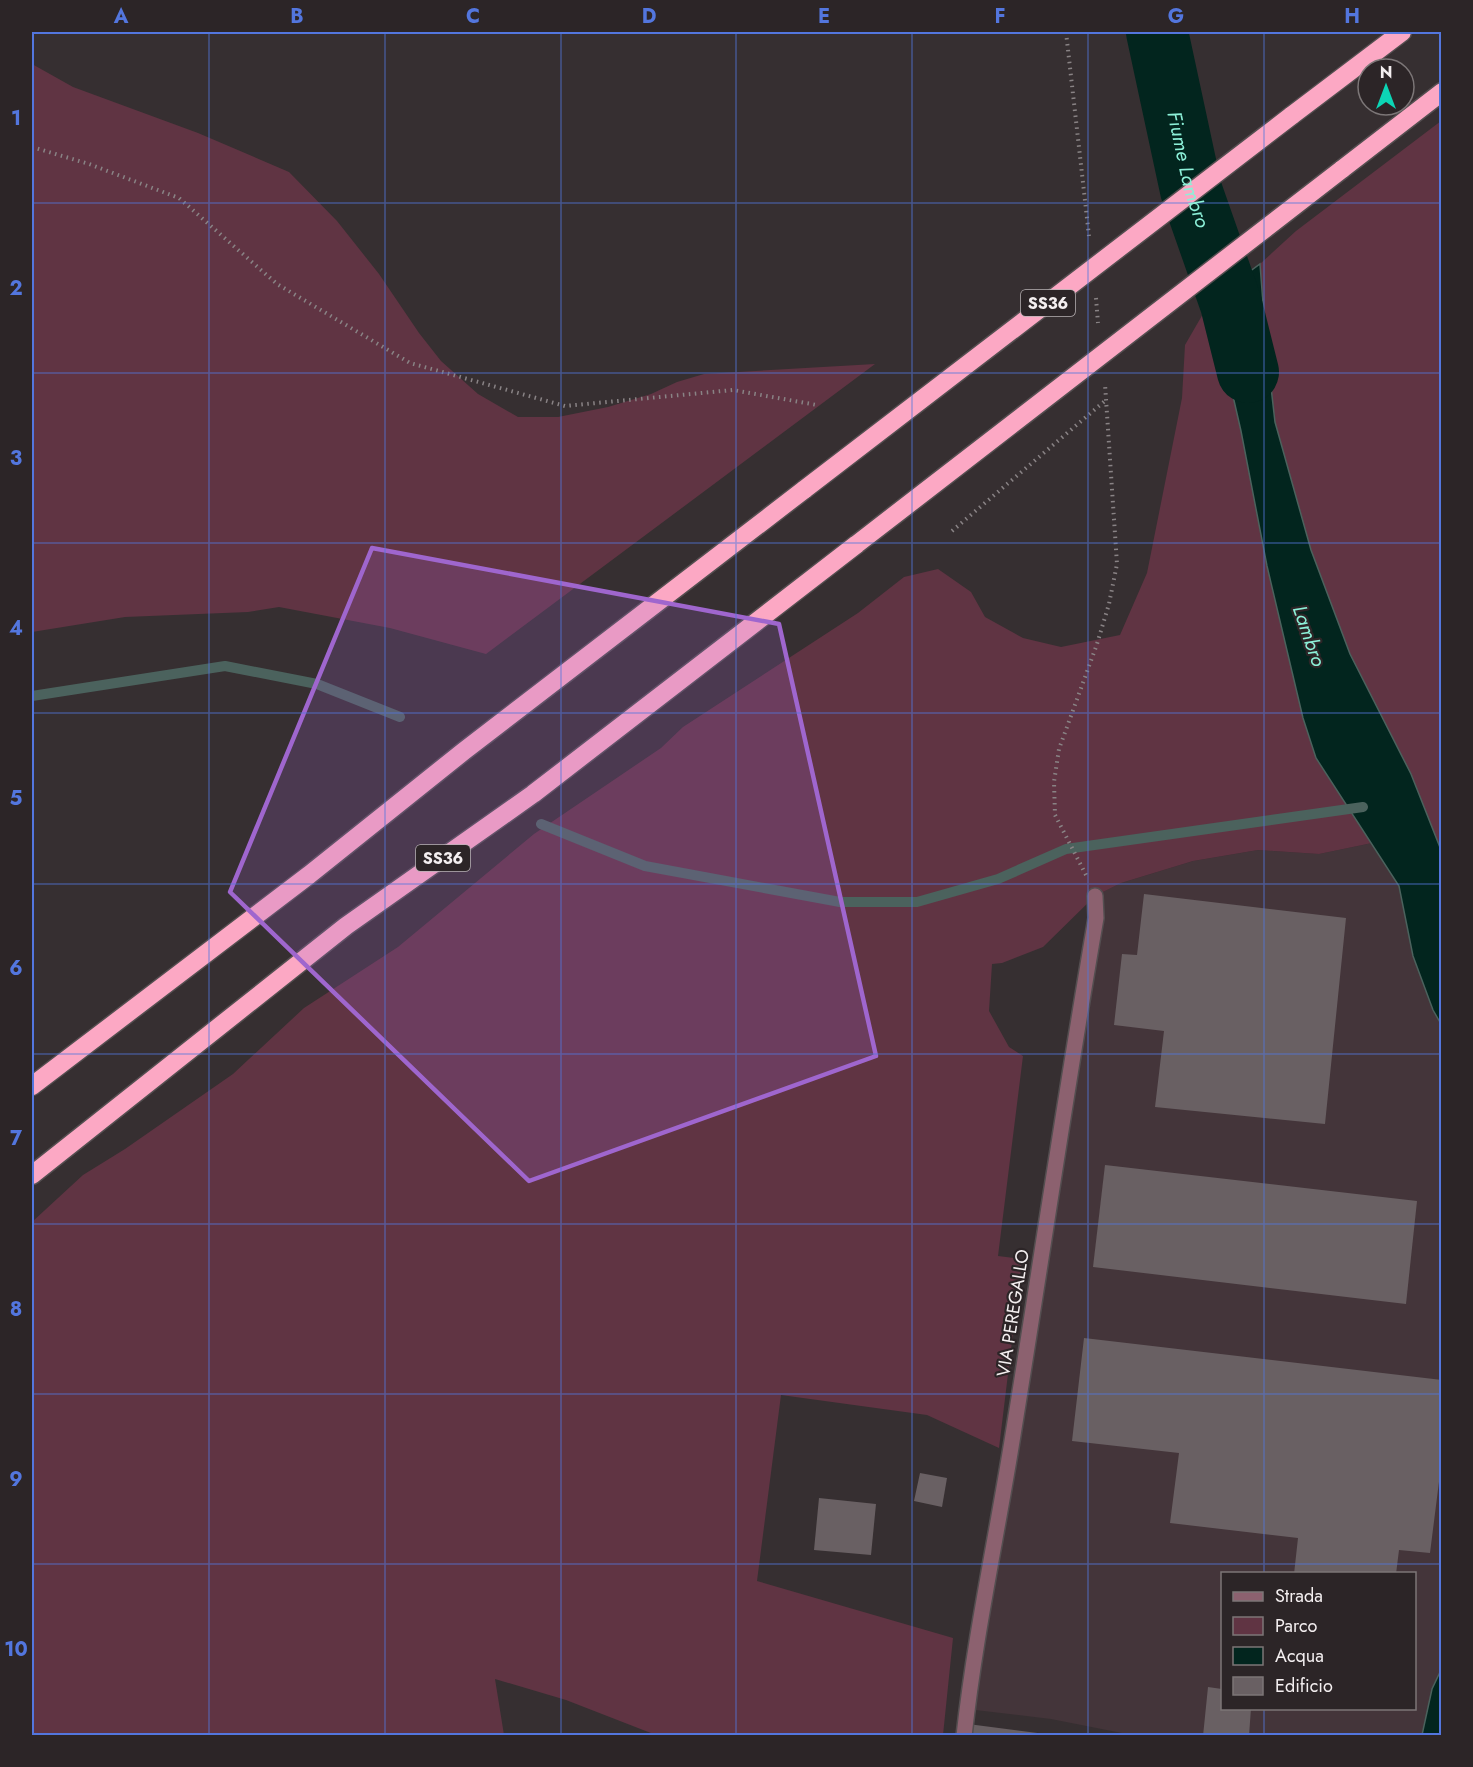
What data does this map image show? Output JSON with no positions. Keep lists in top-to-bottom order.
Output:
{
  "streets": {
    "highway": ["SS36"],
    "street": ["VIA PEREGALLO"]
  },
  "water": ["Fiume Lambro", "Lambro"],
  "legend": [
    "Strada",
    "Parco",
    "Acqua",
    "Edificio"
  ],
  "north": "top",
  "grid": {
    "columns": [
      "A",
      "B",
      "C",
      "D",
      "E",
      "F",
      "G",
      "H"
    ],
    "rows": [
      "1",
      "2",
      "3",
      "4",
      "5",
      "6",
      "7",
      "8",
      "9",
      "10"
    ]
  }
}
